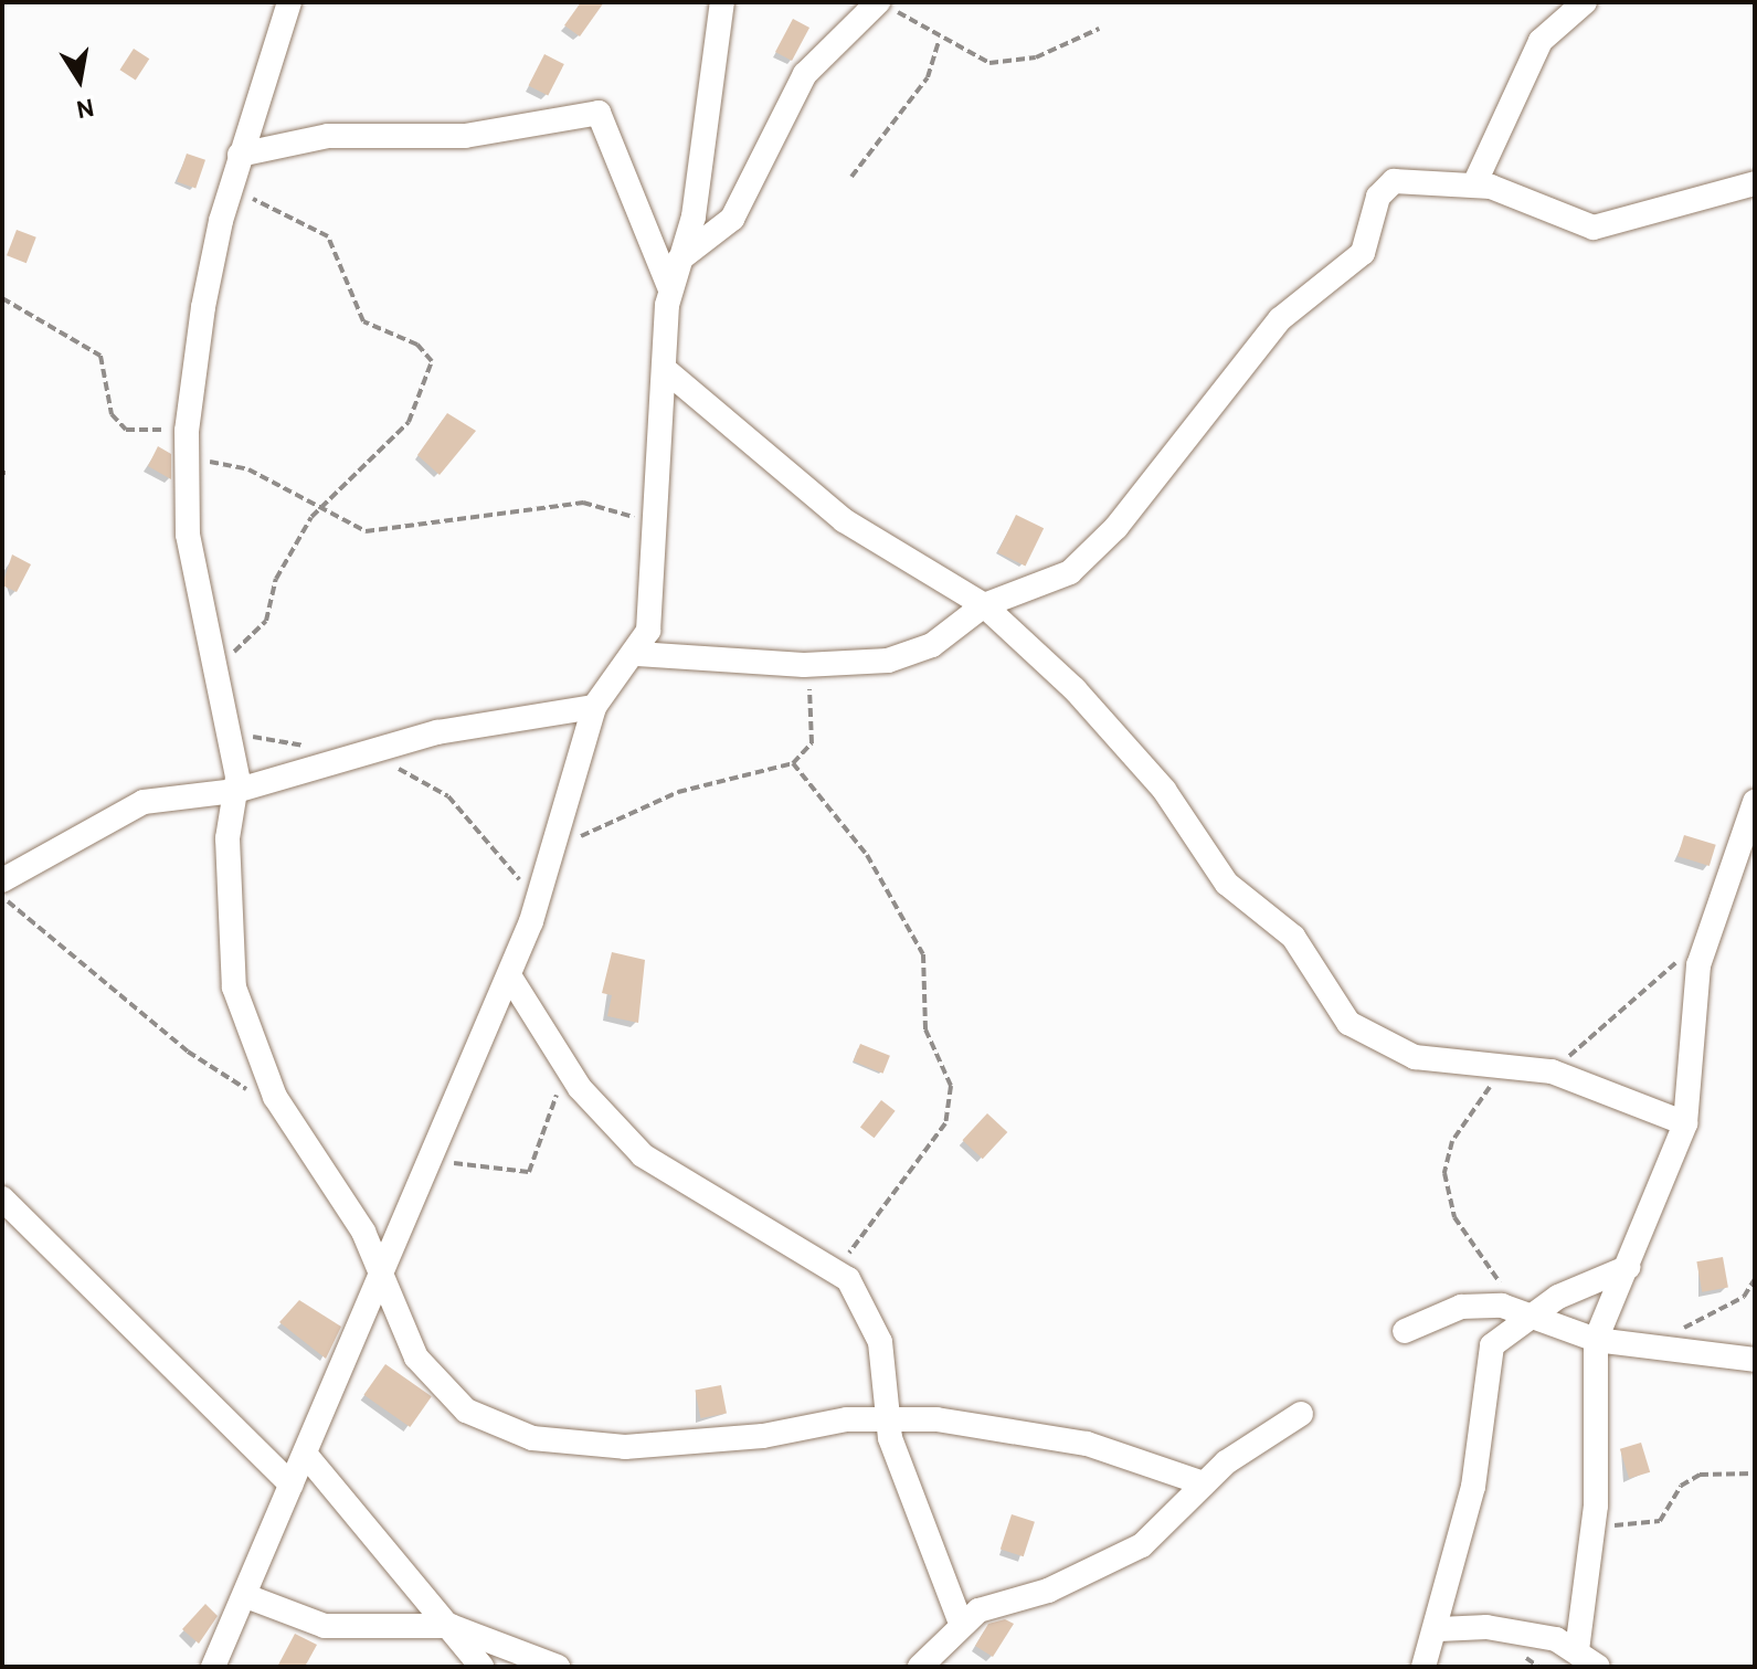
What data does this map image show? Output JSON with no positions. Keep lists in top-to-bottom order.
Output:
{
  "north": "bottom"
}
